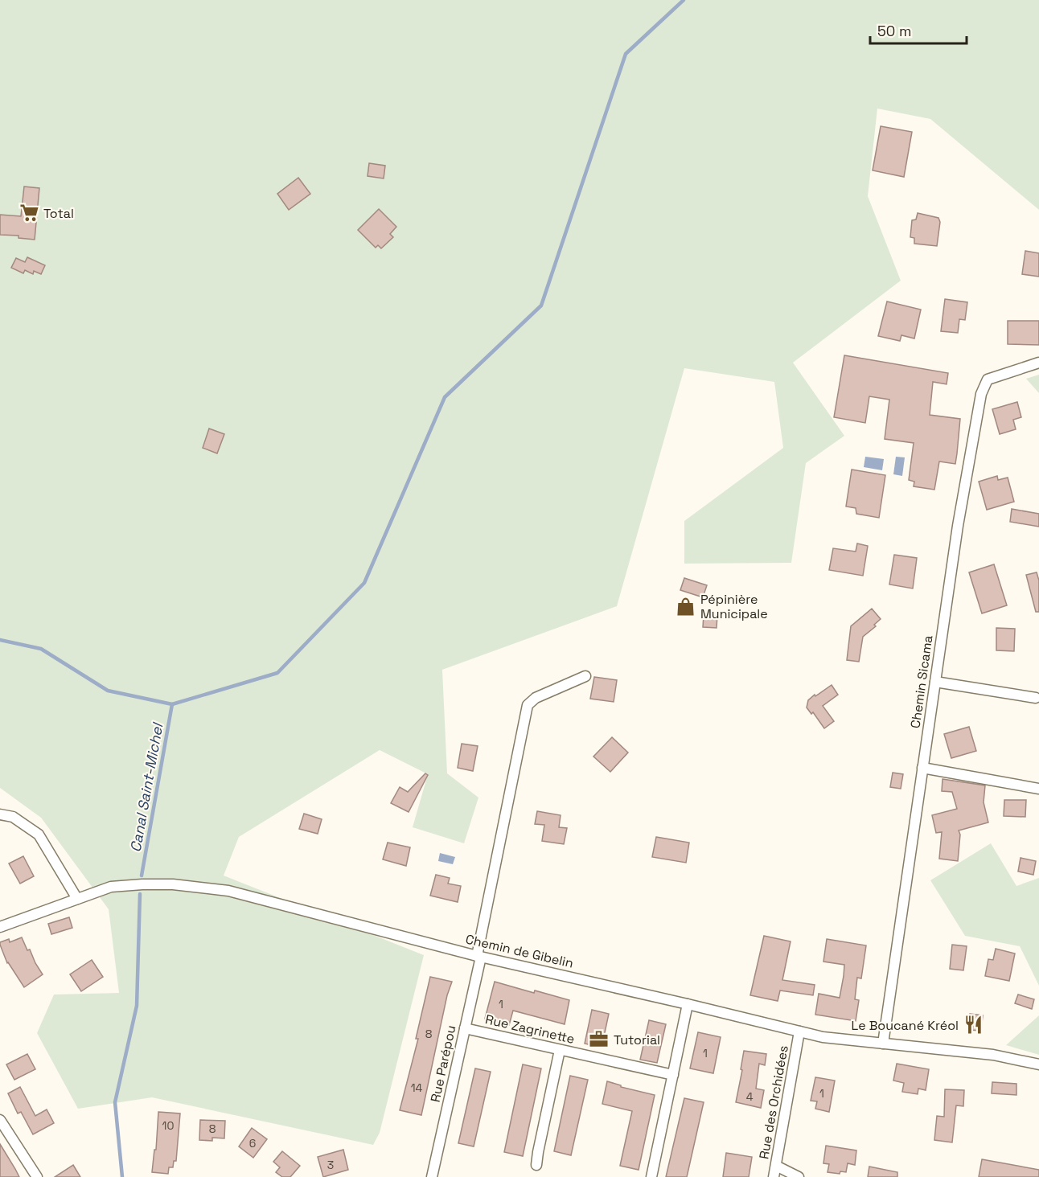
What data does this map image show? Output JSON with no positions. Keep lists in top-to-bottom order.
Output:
{
  "streets": {
    "street": [
      "Chemin Sicama",
      "Chemin de Gibelin",
      "Rue Zagrinette",
      "Rue Parépou",
      "Rue des Orchidées"
    ]
  },
  "crossings": [
    ["Chemin Sicama", "Chemin de Gibelin"],
    ["Chemin de Gibelin", "Rue Parépou"],
    ["Chemin de Gibelin", "Rue des Orchidées"],
    ["Rue Zagrinette", "Rue Parépou"]
  ],
  "water": ["Canal Saint-Michel"],
  "places": {
    "supermarket": ["Total"],
    "shop": ["Pépinière Municipale"],
    "restaurant": ["Le Boucané Kréol"],
    "office": ["Tutorial"]
  },
  "house_numbers": [
    "1",
    "8",
    "1",
    "14",
    "1",
    "4",
    "10",
    "8",
    "6",
    "3"
  ],
  "scale_bar": "50 m"
}
